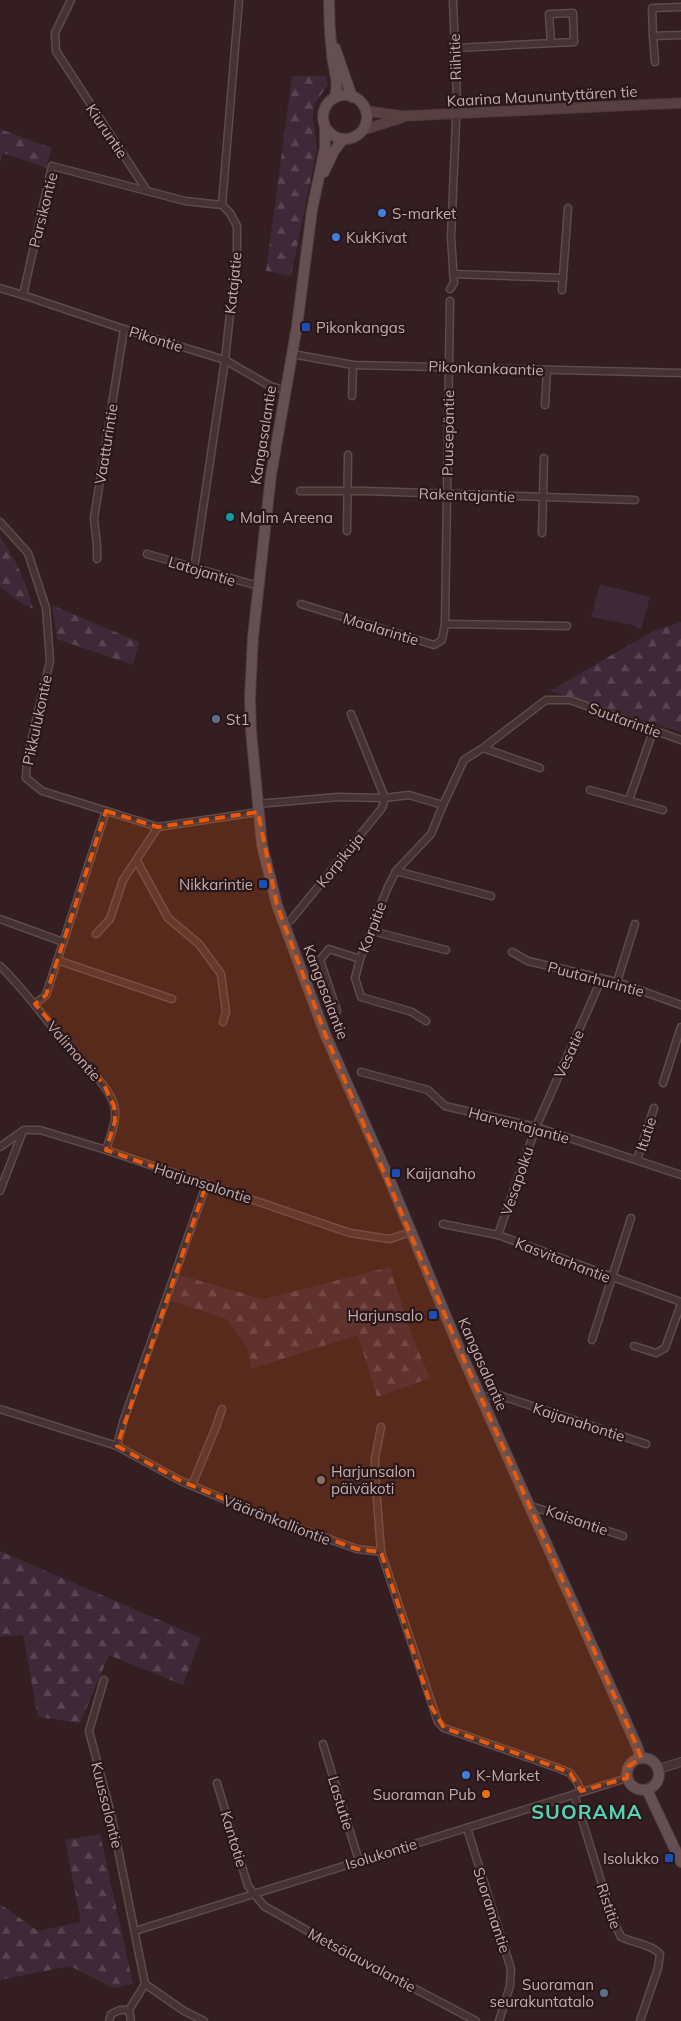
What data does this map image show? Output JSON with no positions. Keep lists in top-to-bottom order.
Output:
{
  "streets": {
    "main road": ["Kaarina Maununtyttären tie", "Kangasalantie"],
    "street": [
      "Riihitie",
      "Kiuruntie",
      "Parsikontie",
      "Katajatie",
      "Pikontie",
      "Pikonkankaantie",
      "Puusepäntie",
      "Vaatturintie",
      "Rakentajantie",
      "Latojantie",
      "Maalarintie",
      "Pikkulukontie",
      "Suutarintie",
      "Korpikuja",
      "Korpitie",
      "Puutarhurintie",
      "Valimontie",
      "Vesatie",
      "Harventajantie",
      "Itutie",
      "Vesapolku",
      "Harjunsalontie",
      "Kasvitarhantie",
      "Kaijanahontie",
      "Vääränkalliontie",
      "Kaisantie",
      "Lastutie",
      "Kuussalontie",
      "Kantotie",
      "Isolukontie",
      "Ristitie",
      "Suoramantie",
      "Metsälauvalantie"
    ]
  },
  "crossings": [
    ["Riihitie", "Kaarina Maununtyttären tie"],
    ["Kaarina Maununtyttären tie", "Kangasalantie"],
    ["Kiuruntie", "Parsikontie"],
    ["Parsikontie", "Pikontie"],
    ["Katajatie", "Pikontie"],
    ["Katajatie", "Latojantie"],
    ["Pikontie", "Kangasalantie"],
    ["Pikontie", "Vaatturintie"],
    ["Pikonkankaantie", "Puusepäntie"],
    ["Pikonkankaantie", "Kangasalantie"],
    ["Puusepäntie", "Rakentajantie"],
    ["Puusepäntie", "Maalarintie"],
    ["Kangasalantie", "Latojantie"],
    ["Kangasalantie", "Pikkulukontie"],
    ["Kangasalantie", "Harjunsalontie"],
    ["Kangasalantie", "Kaijanahontie"],
    ["Kangasalantie", "Kaisantie"],
    ["Kangasalantie", "Isolukontie"],
    ["Suutarintie", "Korpitie"],
    ["Puutarhurintie", "Vesatie"],
    ["Valimontie", "Harjunsalontie"],
    ["Vesatie", "Harventajantie"],
    ["Vesatie", "Vesapolku"],
    ["Harventajantie", "Itutie"],
    ["Harventajantie", "Vesapolku"],
    ["Vesapolku", "Kasvitarhantie"],
    ["Lastutie", "Isolukontie"],
    ["Kuussalontie", "Isolukontie"],
    ["Kantotie", "Isolukontie"],
    ["Kantotie", "Metsälauvalantie"],
    ["Isolukontie", "Ristitie"],
    ["Isolukontie", "Suoramantie"],
    ["Isolukontie", "Metsälauvalantie"]
  ],
  "districts": ["SUORAMA"],
  "places": {
    "other": [
      "S-market",
      "KukKivat",
      "Malm Areena",
      "St1",
      "Harjunsalon päiväkoti",
      "K-Market",
      "Suoraman Pub",
      "Suoraman seurakuntatalo"
    ],
    "transit": [
      "Pikonkangas",
      "Nikkarintie",
      "Kaijanaho",
      "Harjunsalo",
      "Isolukko"
    ]
  }
}
